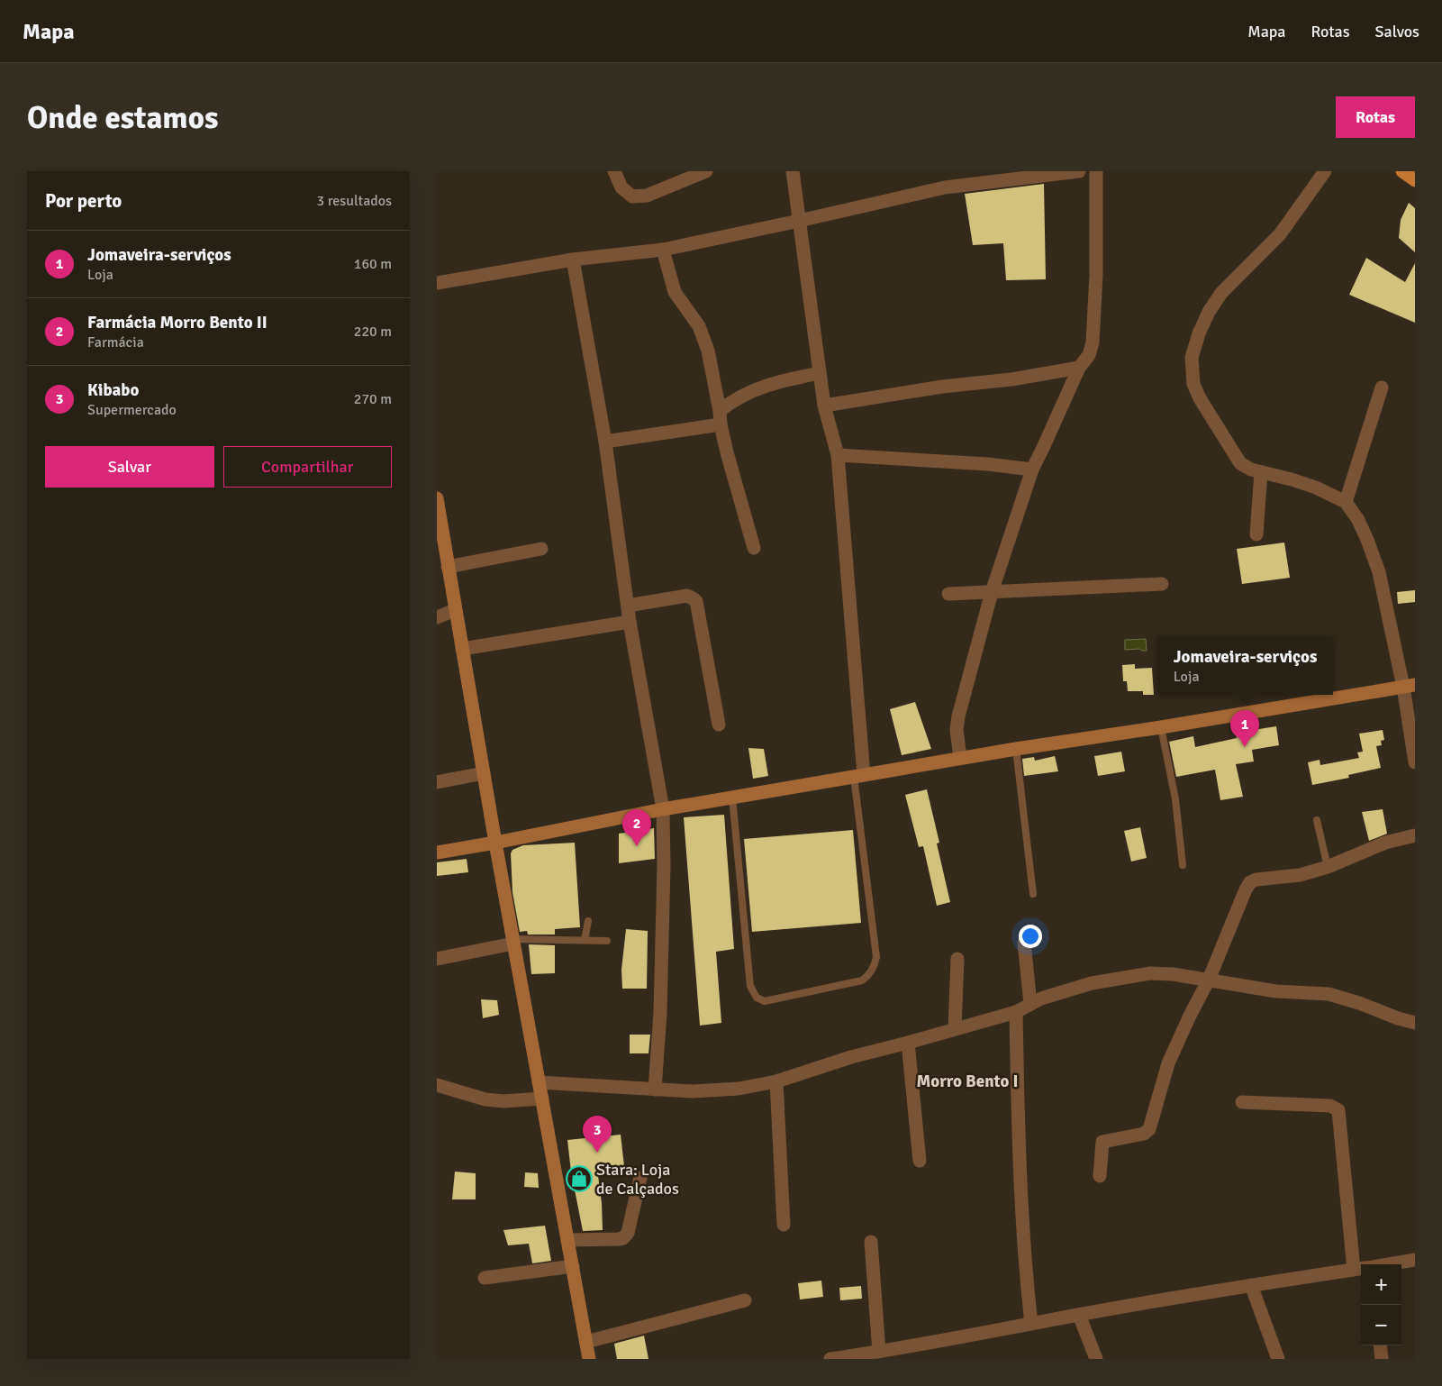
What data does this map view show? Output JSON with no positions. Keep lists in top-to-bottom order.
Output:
{
  "districts": ["Morro Bento I"],
  "places": {
    "shop": ["Stara: Loja de Calçados"]
  },
  "page": {
    "header": "Mapa",
    "nav": ["Mapa", "Rotas", "Salvos"],
    "buttons": [
      "Rotas",
      ["Salvar", "Compartilhar"]
    ],
    "title": "Onde estamos",
    "heading": ["Por perto", "3 resultados"],
    "list": [
      {
        "mark": "1",
        "name": "Jomaveira-serviços",
        "note": "Loja",
        "value": "160 m"
      },
      {
        "mark": "2",
        "name": "Farmácia Morro Bento II",
        "note": "Farmácia",
        "value": "220 m"
      },
      {
        "mark": "3",
        "name": "Kibabo",
        "note": "Supermercado",
        "value": "270 m"
      }
    ],
    "popup": ["Jomaveira-serviços", "Loja"],
    "pins": ["1", "2", "3"],
    "map_buttons": ["+", "−"]
  }
}
